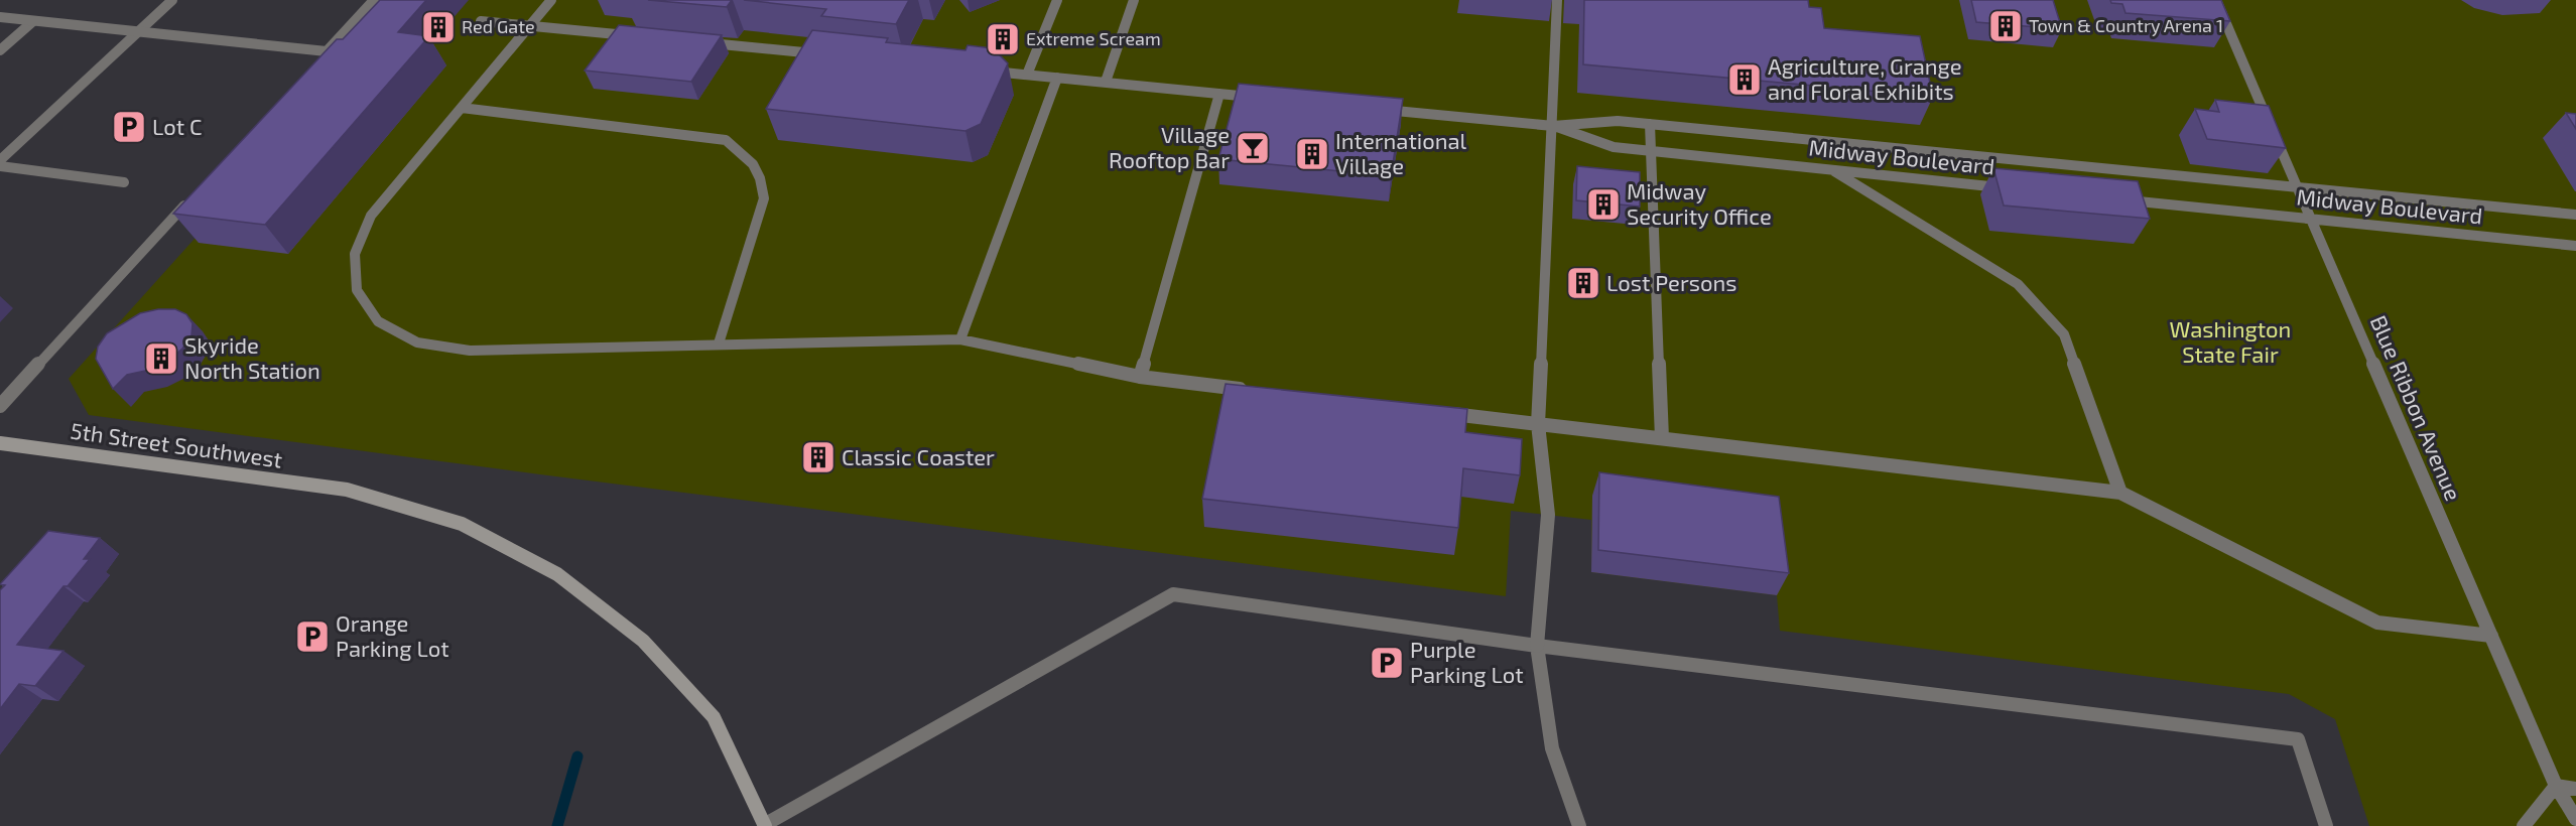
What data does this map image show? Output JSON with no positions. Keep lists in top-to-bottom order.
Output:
{
  "streets": {
    "main road": ["5th Street Southwest"],
    "street": ["Midway Boulevard", "Blue Ribbon Avenue"]
  },
  "crossings": [
    ["Midway Boulevard", "Blue Ribbon Avenue"]
  ],
  "parks": ["Washington State Fair"],
  "places": {
    "building": [
      "Town & Country Arena 1",
      "Red Gate",
      "Extreme Scream",
      "Agriculture, Grange and Floral Exhibits",
      "International Village",
      "Midway Security Office",
      "Lost Persons",
      "Skyride North Station",
      "Classic Coaster"
    ],
    "parking": ["Lot C", "Orange Parking Lot", "Purple Parking Lot"],
    "bar": ["Village Rooftop Bar"]
  }
}
